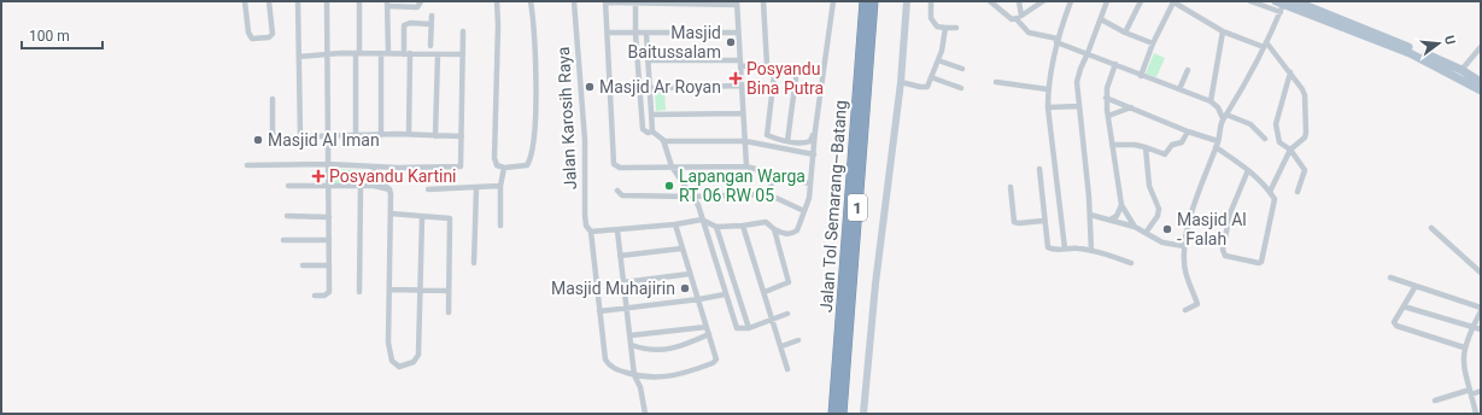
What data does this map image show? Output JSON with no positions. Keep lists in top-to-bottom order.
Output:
{
  "streets": {
    "highway": ["Jalan Tol Semarang–Batang", "1"],
    "street": ["Jalan Karosih Raya"]
  },
  "places": {
    "other": [
      "Masjid Baitussalam",
      "Masjid Ar Royan",
      "Masjid Al Iman",
      "Lapangan Warga RT 06 RW 05",
      "Masjid Al - Falah",
      "Masjid Muhajirin"
    ],
    "health": ["Posyandu Bina Putra", "Posyandu Kartini"]
  },
  "scale_bar": "100 m",
  "north": "right"
}
